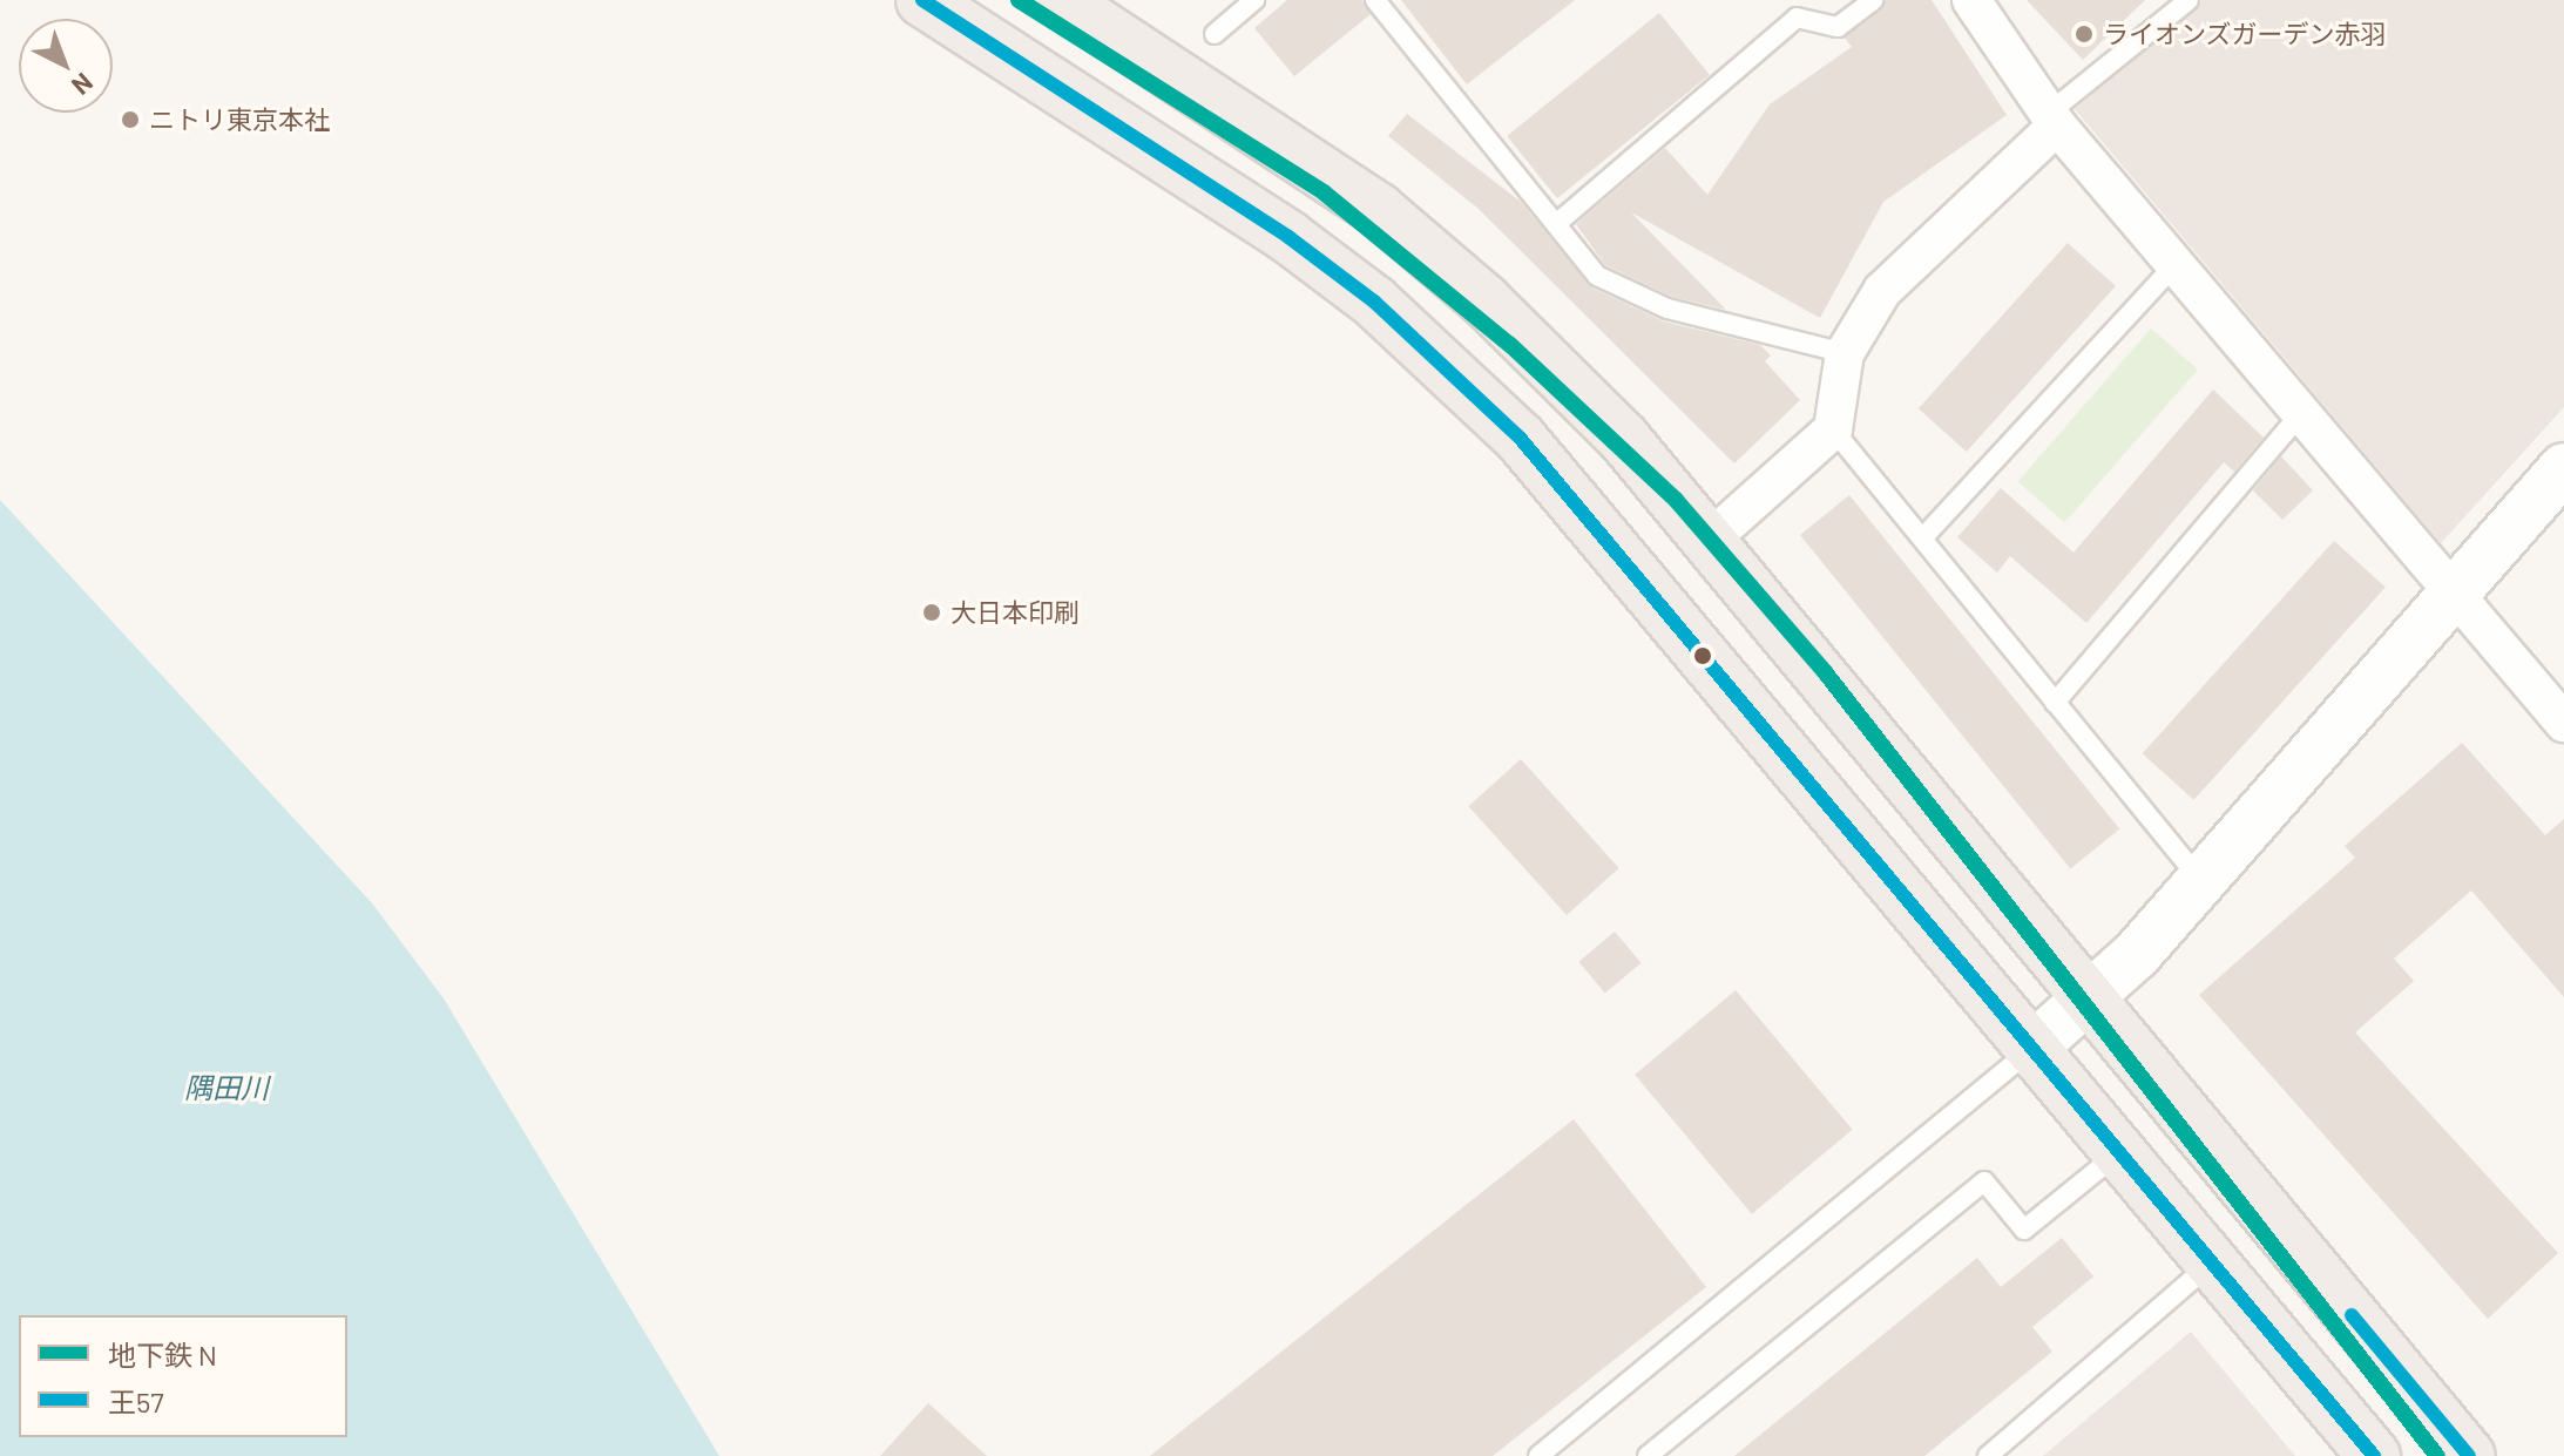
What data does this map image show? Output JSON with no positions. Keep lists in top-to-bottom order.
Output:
{
  "water": ["隅田川"],
  "places": ["ライオンズガーデン赤羽", "ニトリ東京本社", "大日本印刷"],
  "lines": ["metro line N", "transit line 王57"],
  "legend": ["地下鉄 N", "王57"],
  "north": "bottom right"
}
